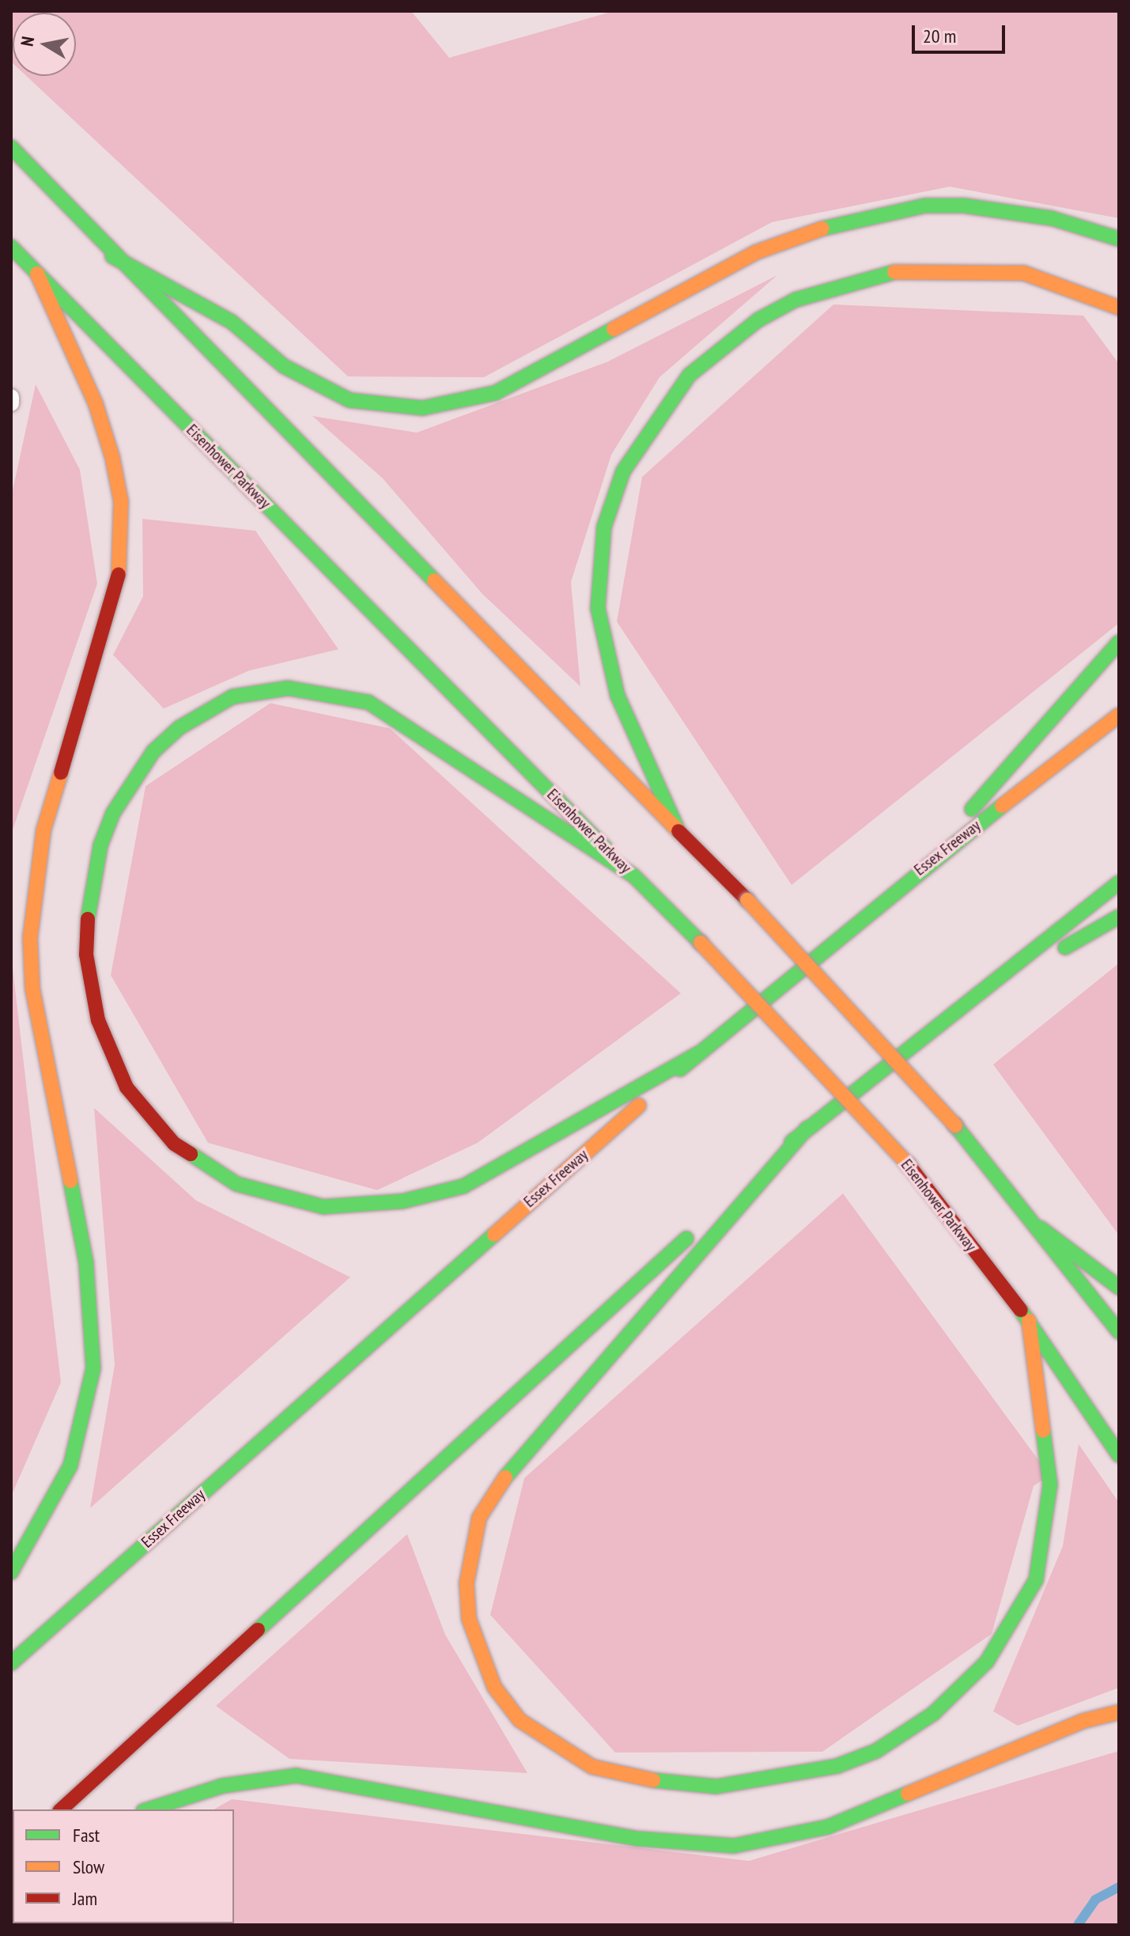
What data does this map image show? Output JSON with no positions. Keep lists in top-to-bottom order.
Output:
{
  "streets": {
    "main road": ["Eisenhower Parkway", "Essex Freeway"]
  },
  "legend": ["Fast", "Slow", "Jam"],
  "scale_bar": "20 m",
  "north": "left"
}
